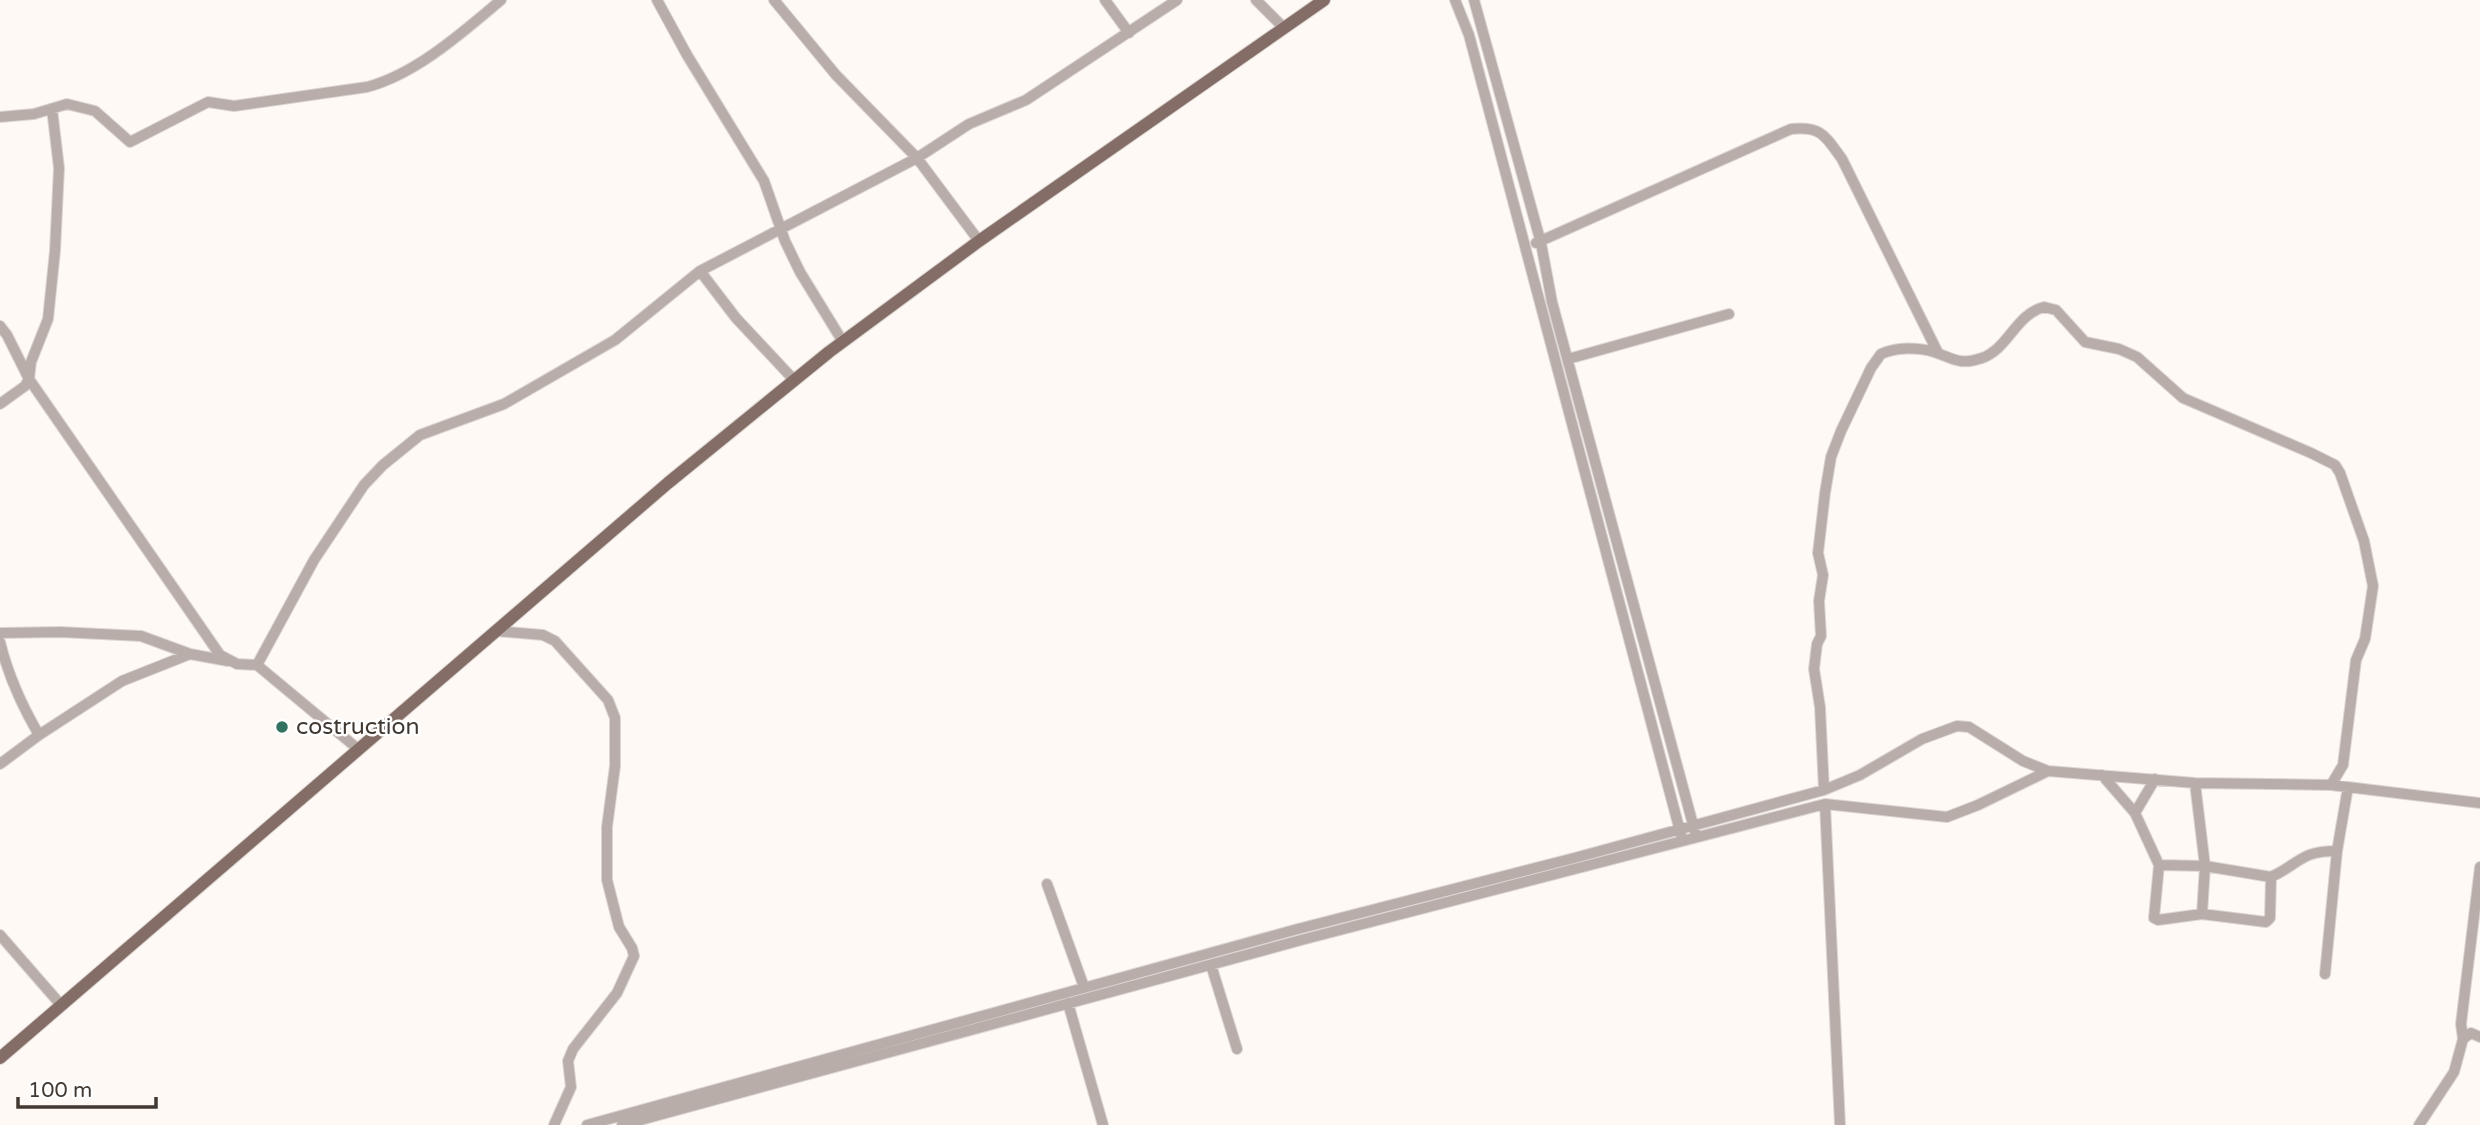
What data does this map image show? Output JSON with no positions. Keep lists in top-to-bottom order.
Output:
{
  "places": ["costruction"],
  "scale_bar": "100 m"
}
